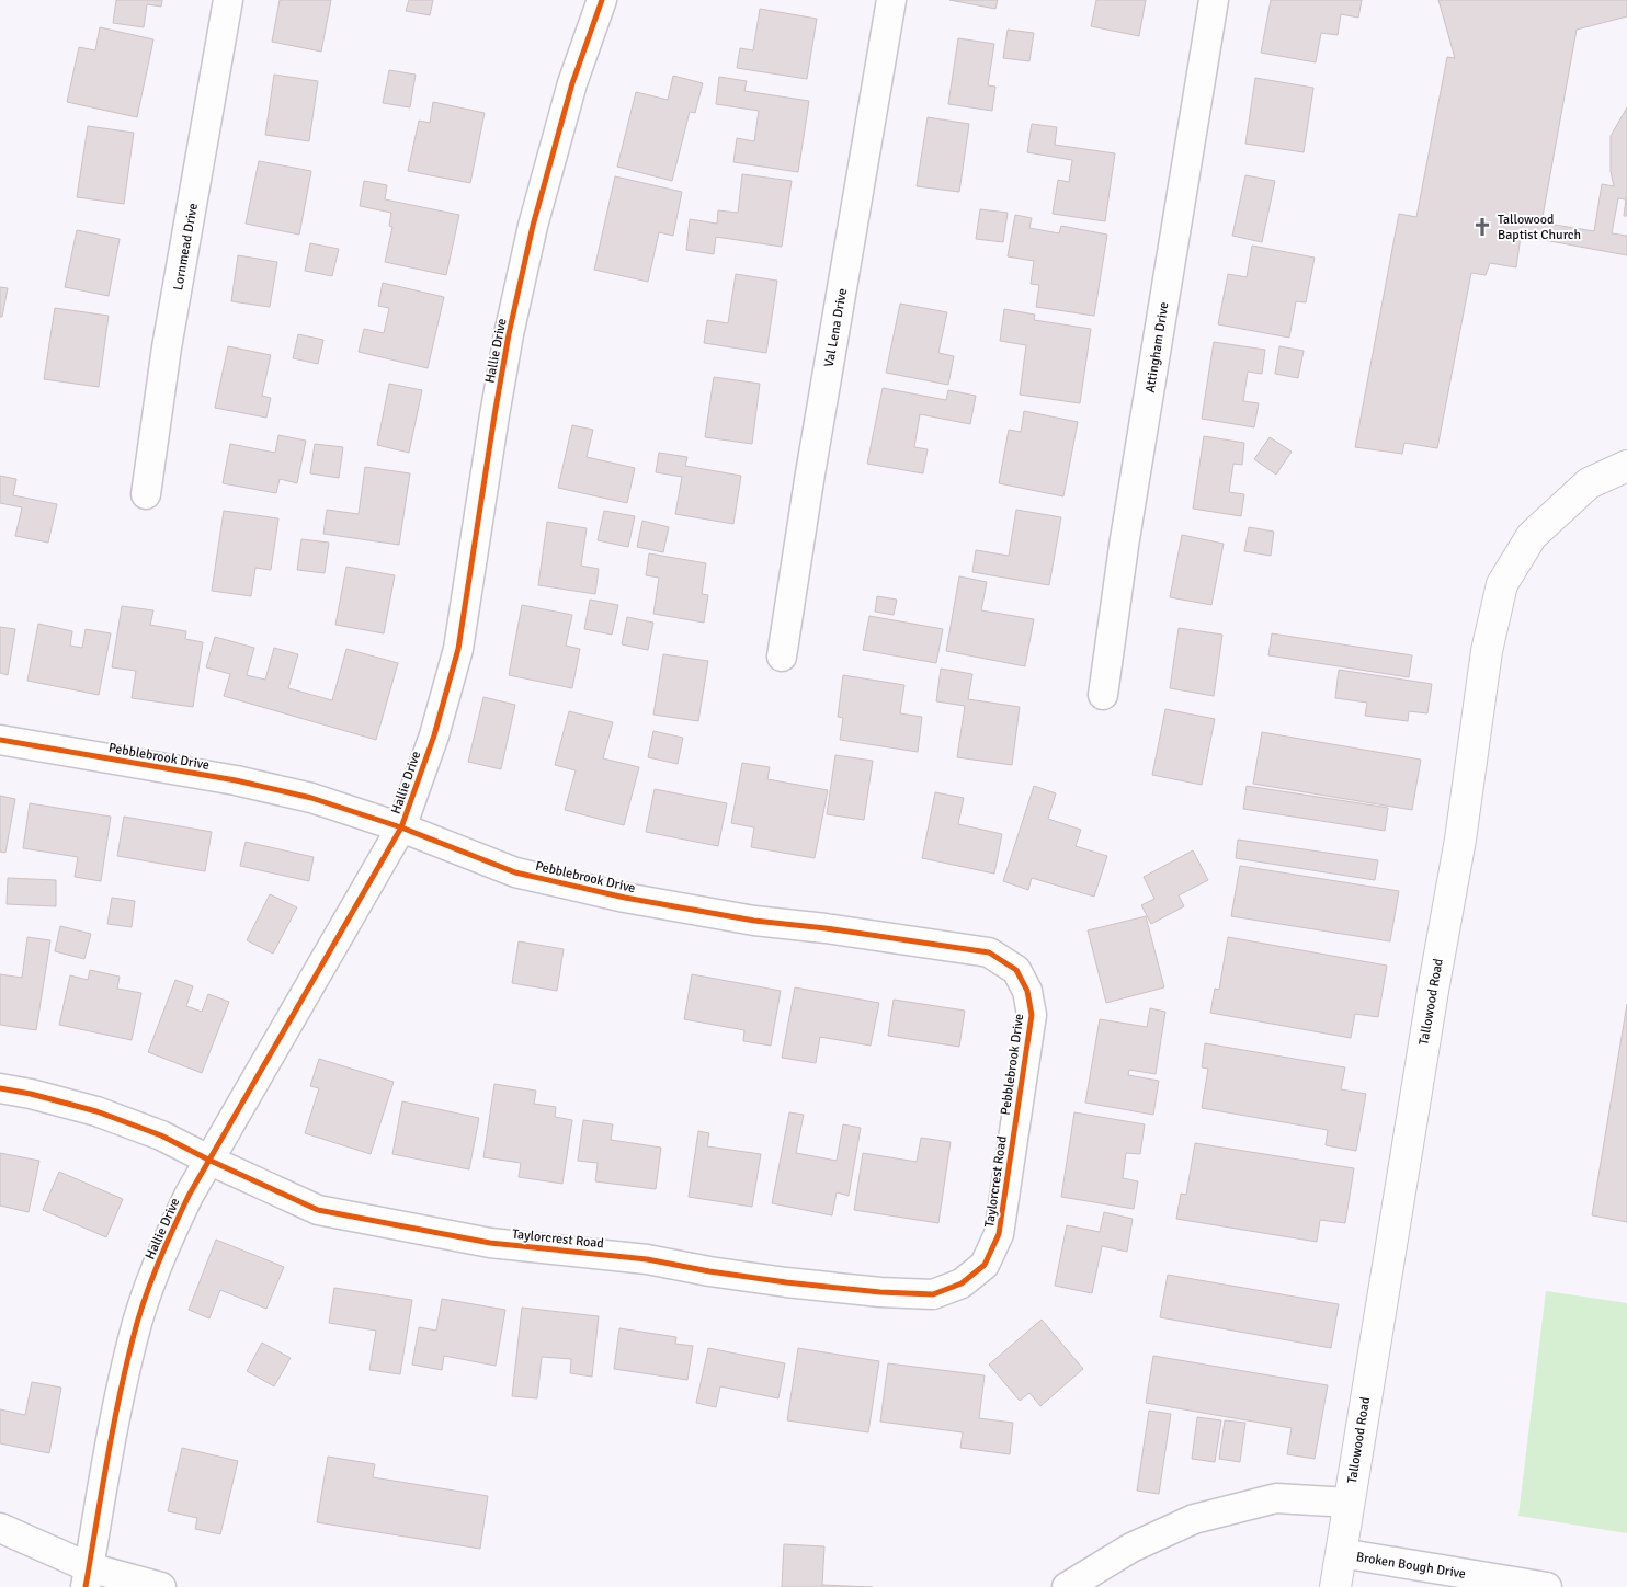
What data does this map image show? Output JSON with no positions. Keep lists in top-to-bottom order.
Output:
{
  "streets": {
    "street": [
      "Lornmead Drive",
      "Val Lena Drive",
      "Attingham Drive",
      "Hallie Drive",
      "Pebblebrook Drive",
      "Tallowood Road",
      "Taylorcrest Road",
      "Broken Bough Drive"
    ]
  },
  "crossings": [
    ["Hallie Drive", "Pebblebrook Drive"],
    ["Hallie Drive", "Taylorcrest Road"],
    ["Pebblebrook Drive", "Taylorcrest Road"],
    ["Tallowood Road", "Broken Bough Drive"]
  ],
  "places": {
    "church": ["Tallowood Baptist Church"]
  }
}
